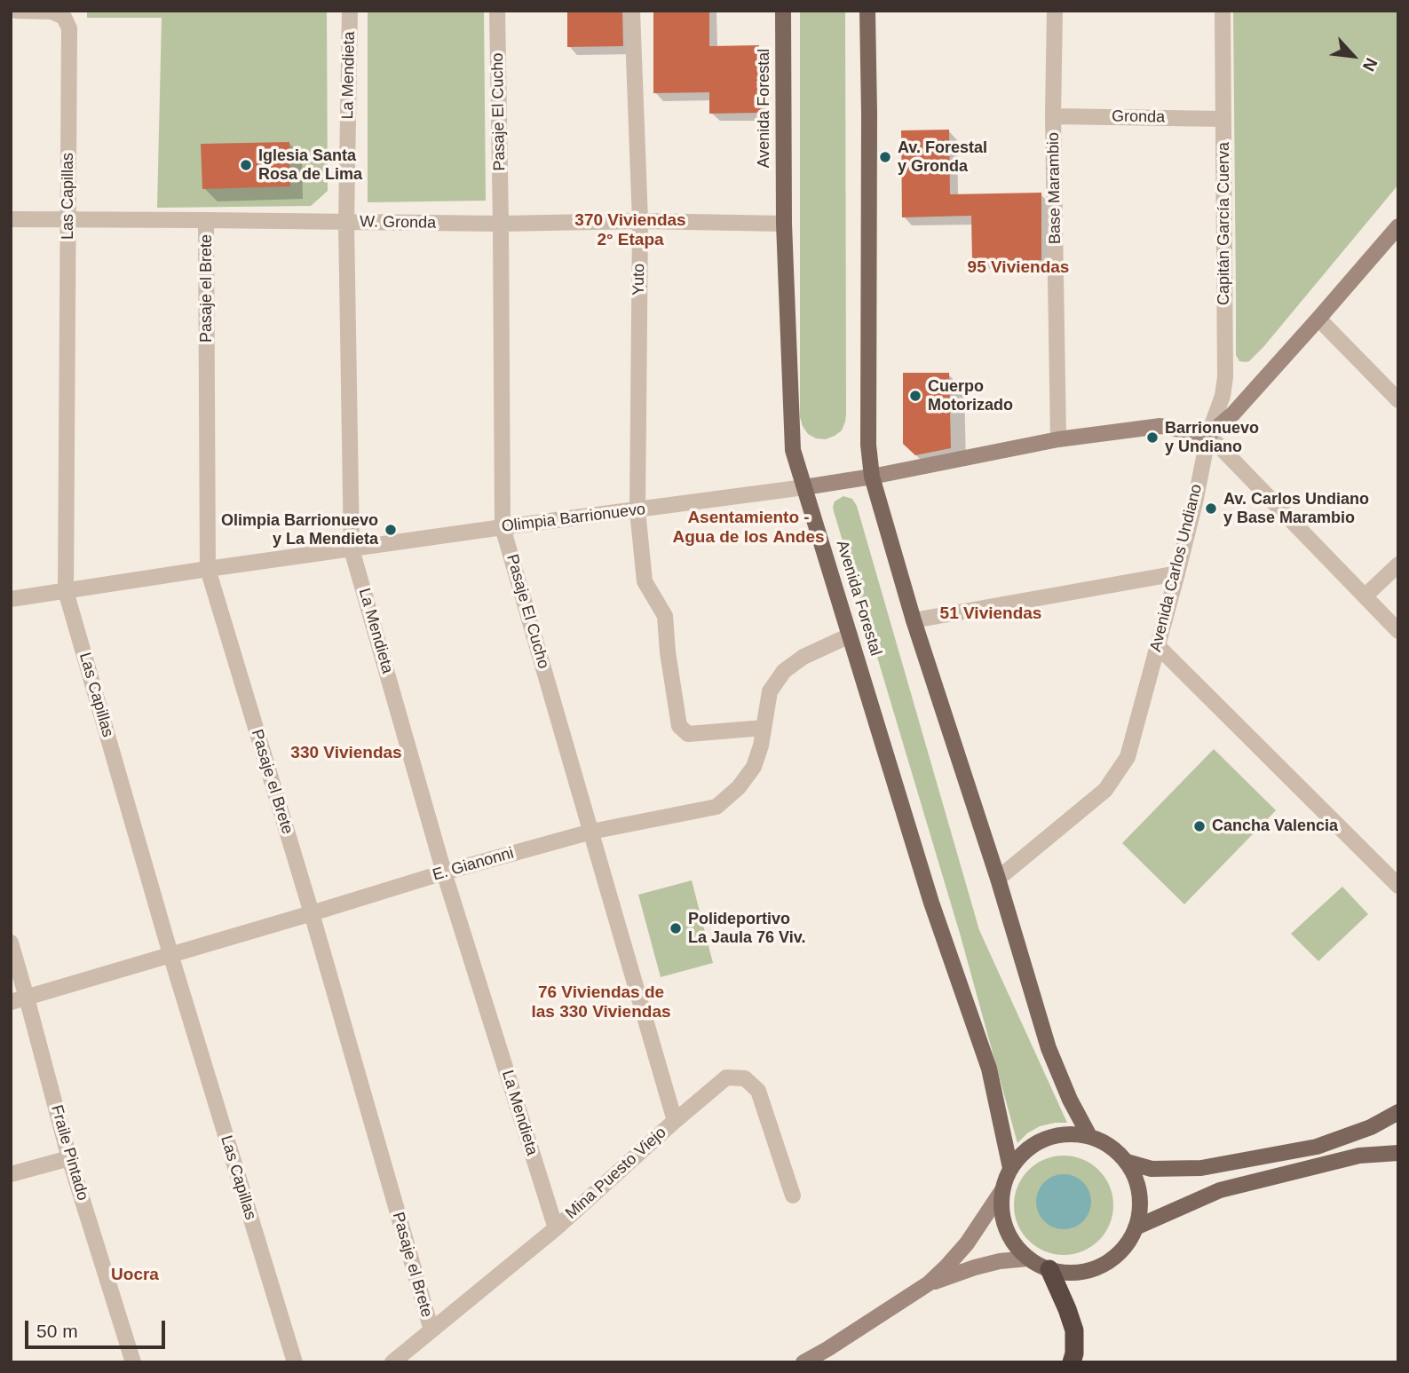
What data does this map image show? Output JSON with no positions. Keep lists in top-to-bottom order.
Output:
{
  "streets": {
    "main road": ["Avenida Forestal"],
    "street": [
      "La Mendieta",
      "Pasaje El Cucho",
      "Gronda",
      "Base Marambio",
      "Las Capillas",
      "W. Gronda",
      "Capitán García Cuerva",
      "Yuto",
      "Pasaje el Brete",
      "Olimpia Barrionuevo",
      "Avenida Carlos Undiano",
      "E. Gianonni",
      "Fraile Pintado",
      "Mina Puesto Viejo"
    ]
  },
  "crossings": [
    ["La Mendieta", "W. Gronda"],
    ["La Mendieta", "Olimpia Barrionuevo"],
    ["La Mendieta", "E. Gianonni"],
    ["La Mendieta", "Mina Puesto Viejo"],
    ["Avenida Forestal", "W. Gronda"],
    ["Avenida Forestal", "Olimpia Barrionuevo"],
    ["Avenida Forestal", "E. Gianonni"],
    ["Pasaje El Cucho", "W. Gronda"],
    ["Pasaje El Cucho", "Olimpia Barrionuevo"],
    ["Pasaje El Cucho", "E. Gianonni"],
    ["Pasaje El Cucho", "Mina Puesto Viejo"],
    ["Gronda", "Base Marambio"],
    ["Gronda", "Capitán García Cuerva"],
    ["Base Marambio", "Olimpia Barrionuevo"],
    ["Las Capillas", "W. Gronda"],
    ["Las Capillas", "Olimpia Barrionuevo"],
    ["Las Capillas", "E. Gianonni"],
    ["W. Gronda", "Yuto"],
    ["W. Gronda", "Pasaje el Brete"],
    ["Capitán García Cuerva", "Olimpia Barrionuevo"],
    ["Capitán García Cuerva", "Avenida Carlos Undiano"],
    ["Yuto", "Olimpia Barrionuevo"],
    ["Yuto", "E. Gianonni"],
    ["Pasaje el Brete", "Olimpia Barrionuevo"],
    ["Pasaje el Brete", "E. Gianonni"],
    ["Pasaje el Brete", "Mina Puesto Viejo"],
    ["Olimpia Barrionuevo", "Avenida Carlos Undiano"],
    ["E. Gianonni", "Fraile Pintado"]
  ],
  "districts": [
    "370 Viviendas 2° Etapa",
    "95 Viviendas",
    "Asentamiento - Agua de los Andes",
    "51 Viviendas",
    "330 Viviendas",
    "76 Viviendas de las 330 Viviendas",
    "Uocra"
  ],
  "places": [
    "Av. Forestal y Gronda",
    "Iglesia Santa Rosa de Lima",
    "Cuerpo Motorizado",
    "Barrionuevo y Undiano",
    "Av. Carlos Undiano y Base Marambio",
    "Olimpia Barrionuevo y La Mendieta",
    "Cancha Valencia",
    "Polideportivo La Jaula 76 Viv."
  ],
  "scale_bar": "50 m",
  "north": "bottom right"
}
